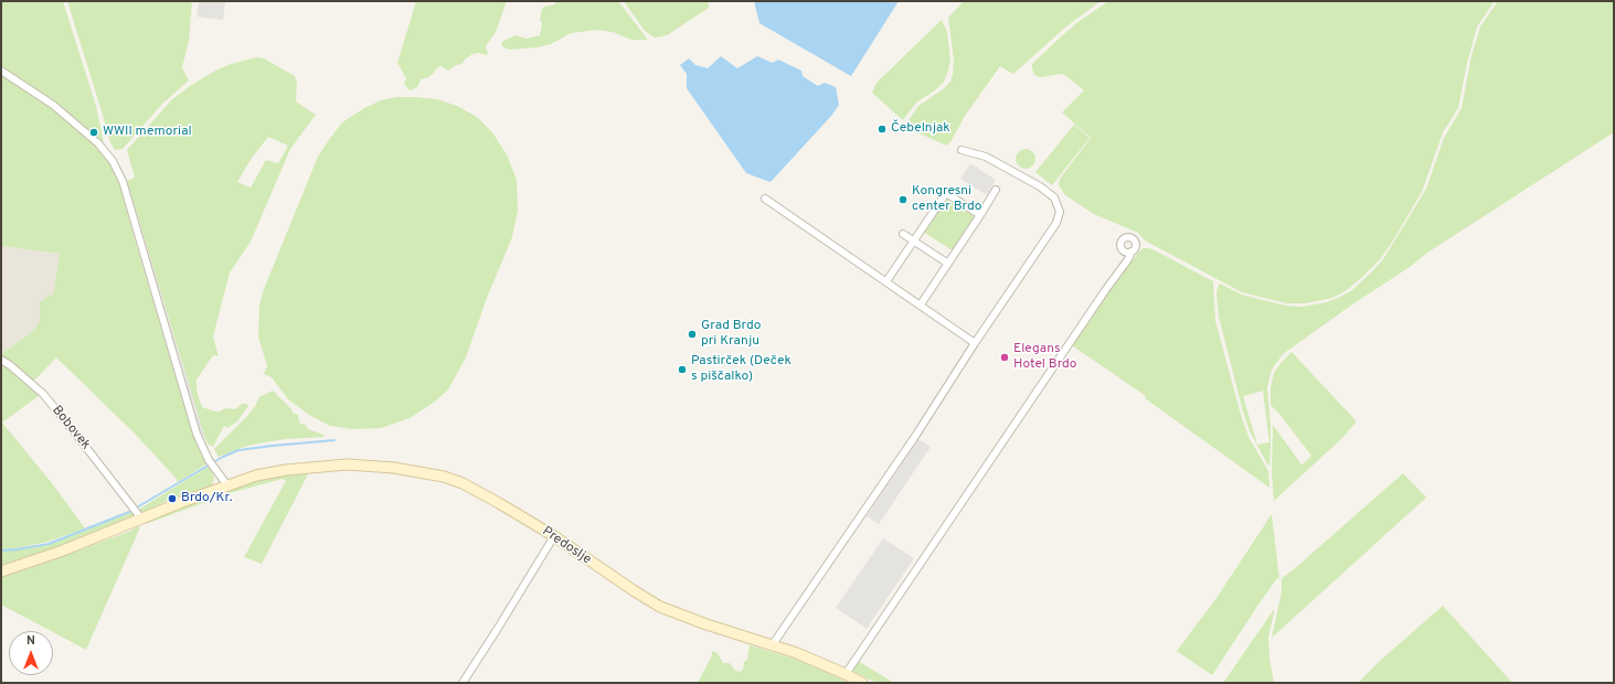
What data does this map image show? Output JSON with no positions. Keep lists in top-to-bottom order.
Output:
{
  "streets": {
    "street": ["Bobovek", "Predoslje"]
  },
  "crossings": [
    ["Bobovek", "Predoslje"]
  ],
  "places": [
    "Čebelnjak",
    "WWII memorial",
    "Kongresni center Brdo",
    "Grad Brdo pri Kranju",
    "Elegans Hotel Brdo",
    "Pastirček (Deček s piščalko)",
    "Brdo/Kr."
  ],
  "north": "top"
}
